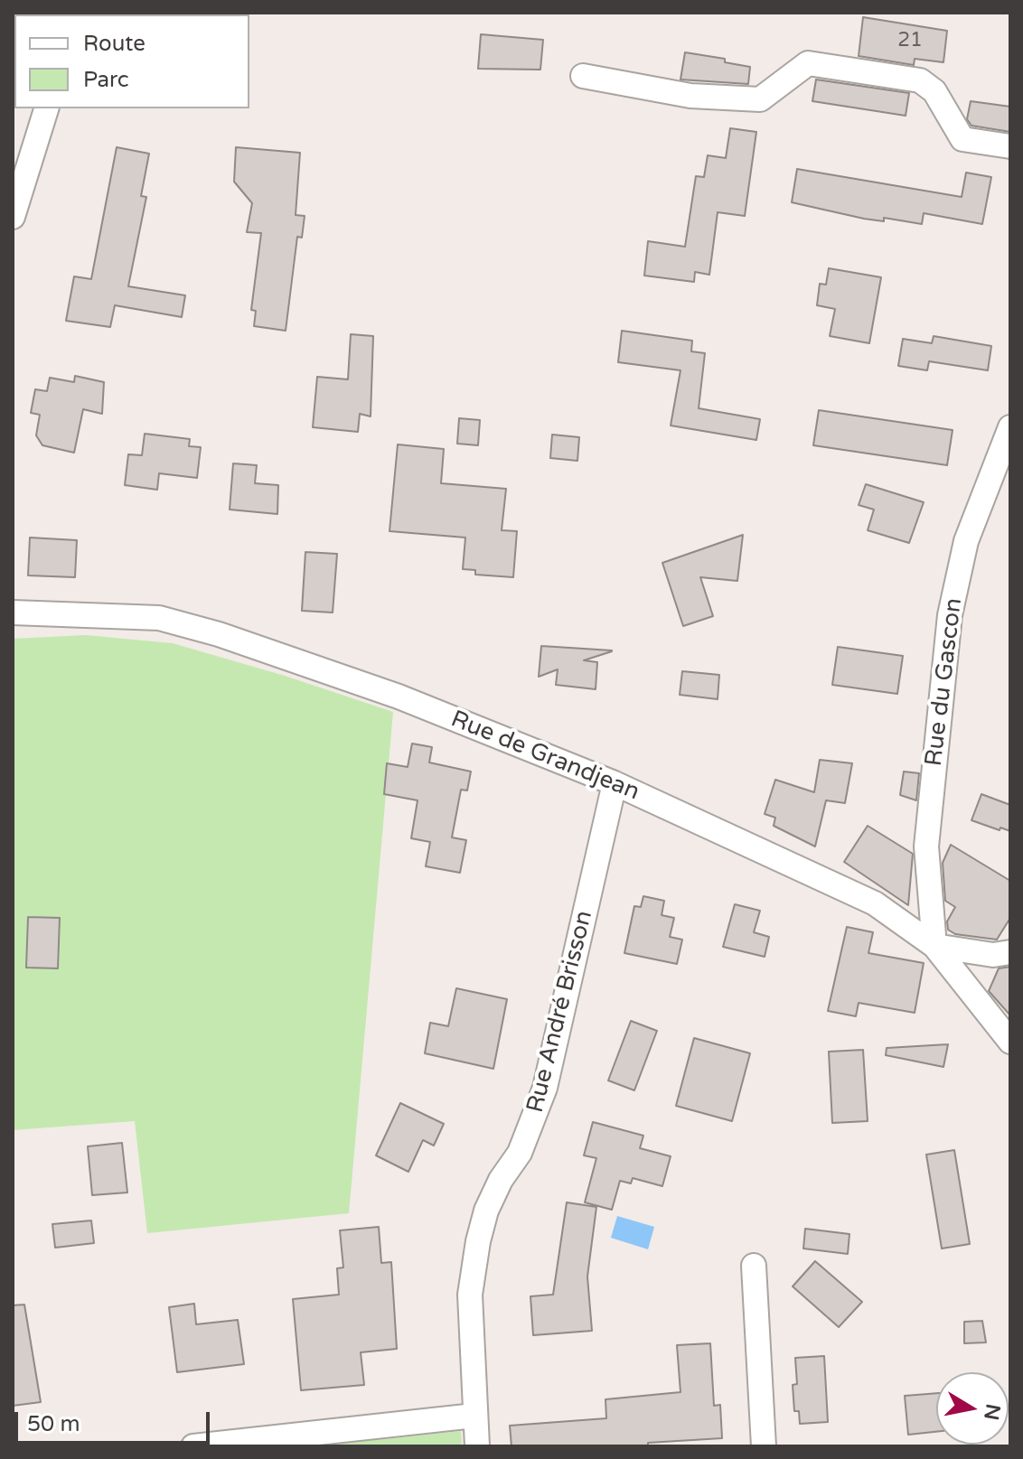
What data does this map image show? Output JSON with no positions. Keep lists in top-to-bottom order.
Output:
{
  "streets": {
    "street": ["Rue du Gascon", "Rue de Grandjean", "Rue André Brisson"]
  },
  "crossings": [
    ["Rue du Gascon", "Rue de Grandjean"],
    ["Rue de Grandjean", "Rue André Brisson"]
  ],
  "house_numbers": ["21"],
  "legend": ["Route", "Parc"],
  "scale_bar": "50 m",
  "north": "right"
}
